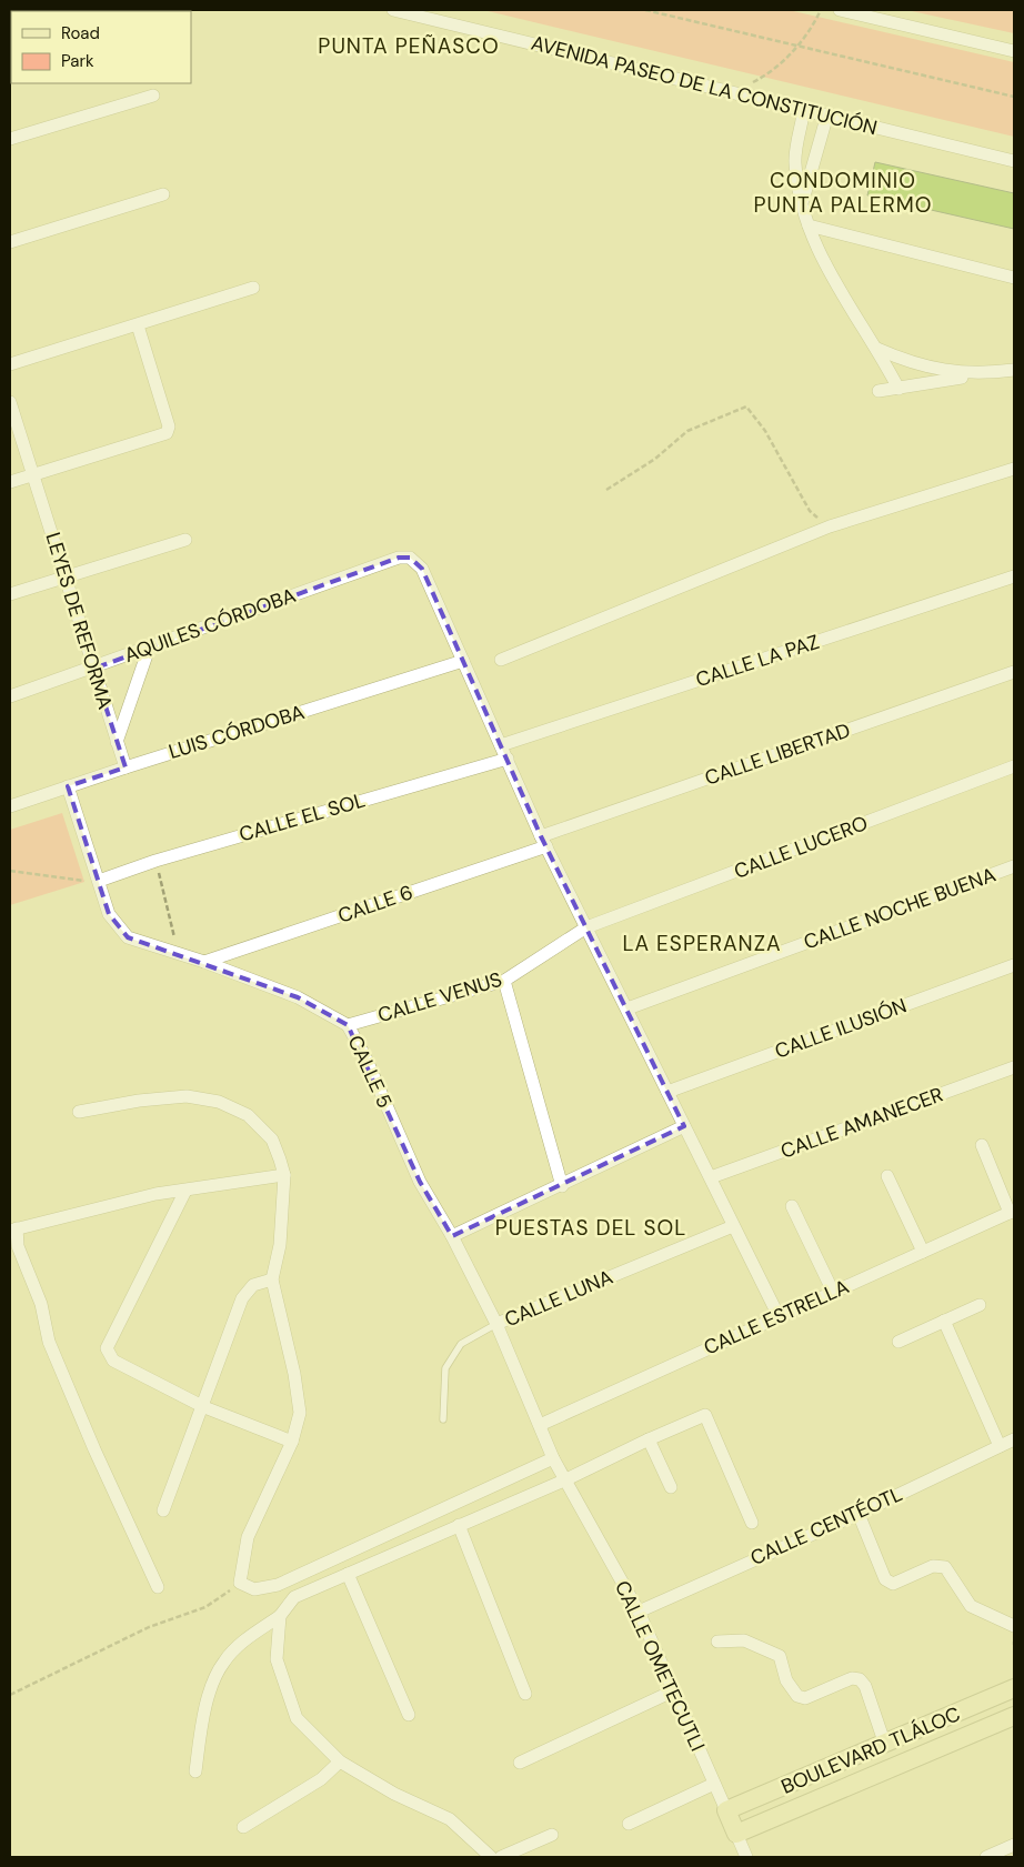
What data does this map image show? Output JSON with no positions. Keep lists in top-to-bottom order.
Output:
{
  "streets": {
    "street": [
      "AVENIDA PASEO DE LA CONSTITUCIÓN",
      "LEYES DE REFORMA",
      "AQUILES CÓRDOBA",
      "CALLE LA PAZ",
      "LUIS CÓRDOBA",
      "CALLE LIBERTAD",
      "CALLE EL SOL",
      "CALLE LUCERO",
      "CALLE 6",
      "CALLE NOCHE BUENA",
      "CALLE VENUS",
      "CALLE ILUSIÓN",
      "CALLE 5",
      "CALLE AMANECER",
      "CALLE LUNA",
      "CALLE ESTRELLA",
      "CALLE CENTÉOTL",
      "CALLE OMETECUTLI",
      "BOULEVARD TLÁLOC"
    ]
  },
  "crossings": [
    ["LEYES DE REFORMA", "AQUILES CÓRDOBA"],
    ["LEYES DE REFORMA", "LUIS CÓRDOBA"],
    ["AQUILES CÓRDOBA", "LUIS CÓRDOBA"],
    ["LUIS CÓRDOBA", "CALLE 5"],
    ["CALLE LIBERTAD", "CALLE 6"],
    ["CALLE EL SOL", "CALLE 5"],
    ["CALLE LUCERO", "CALLE VENUS"],
    ["CALLE 6", "CALLE 5"],
    ["CALLE VENUS", "CALLE 5"],
    ["CALLE 5", "CALLE LUNA"],
    ["CALLE 5", "CALLE ESTRELLA"],
    ["CALLE 5", "CALLE OMETECUTLI"],
    ["CALLE CENTÉOTL", "CALLE OMETECUTLI"],
    ["CALLE OMETECUTLI", "BOULEVARD TLÁLOC"]
  ],
  "districts": [
    "PUNTA PEÑASCO",
    "CONDOMINIO PUNTA PALERMO",
    "LA ESPERANZA",
    "PUESTAS DEL SOL"
  ],
  "legend": ["Road", "Park"]
}
